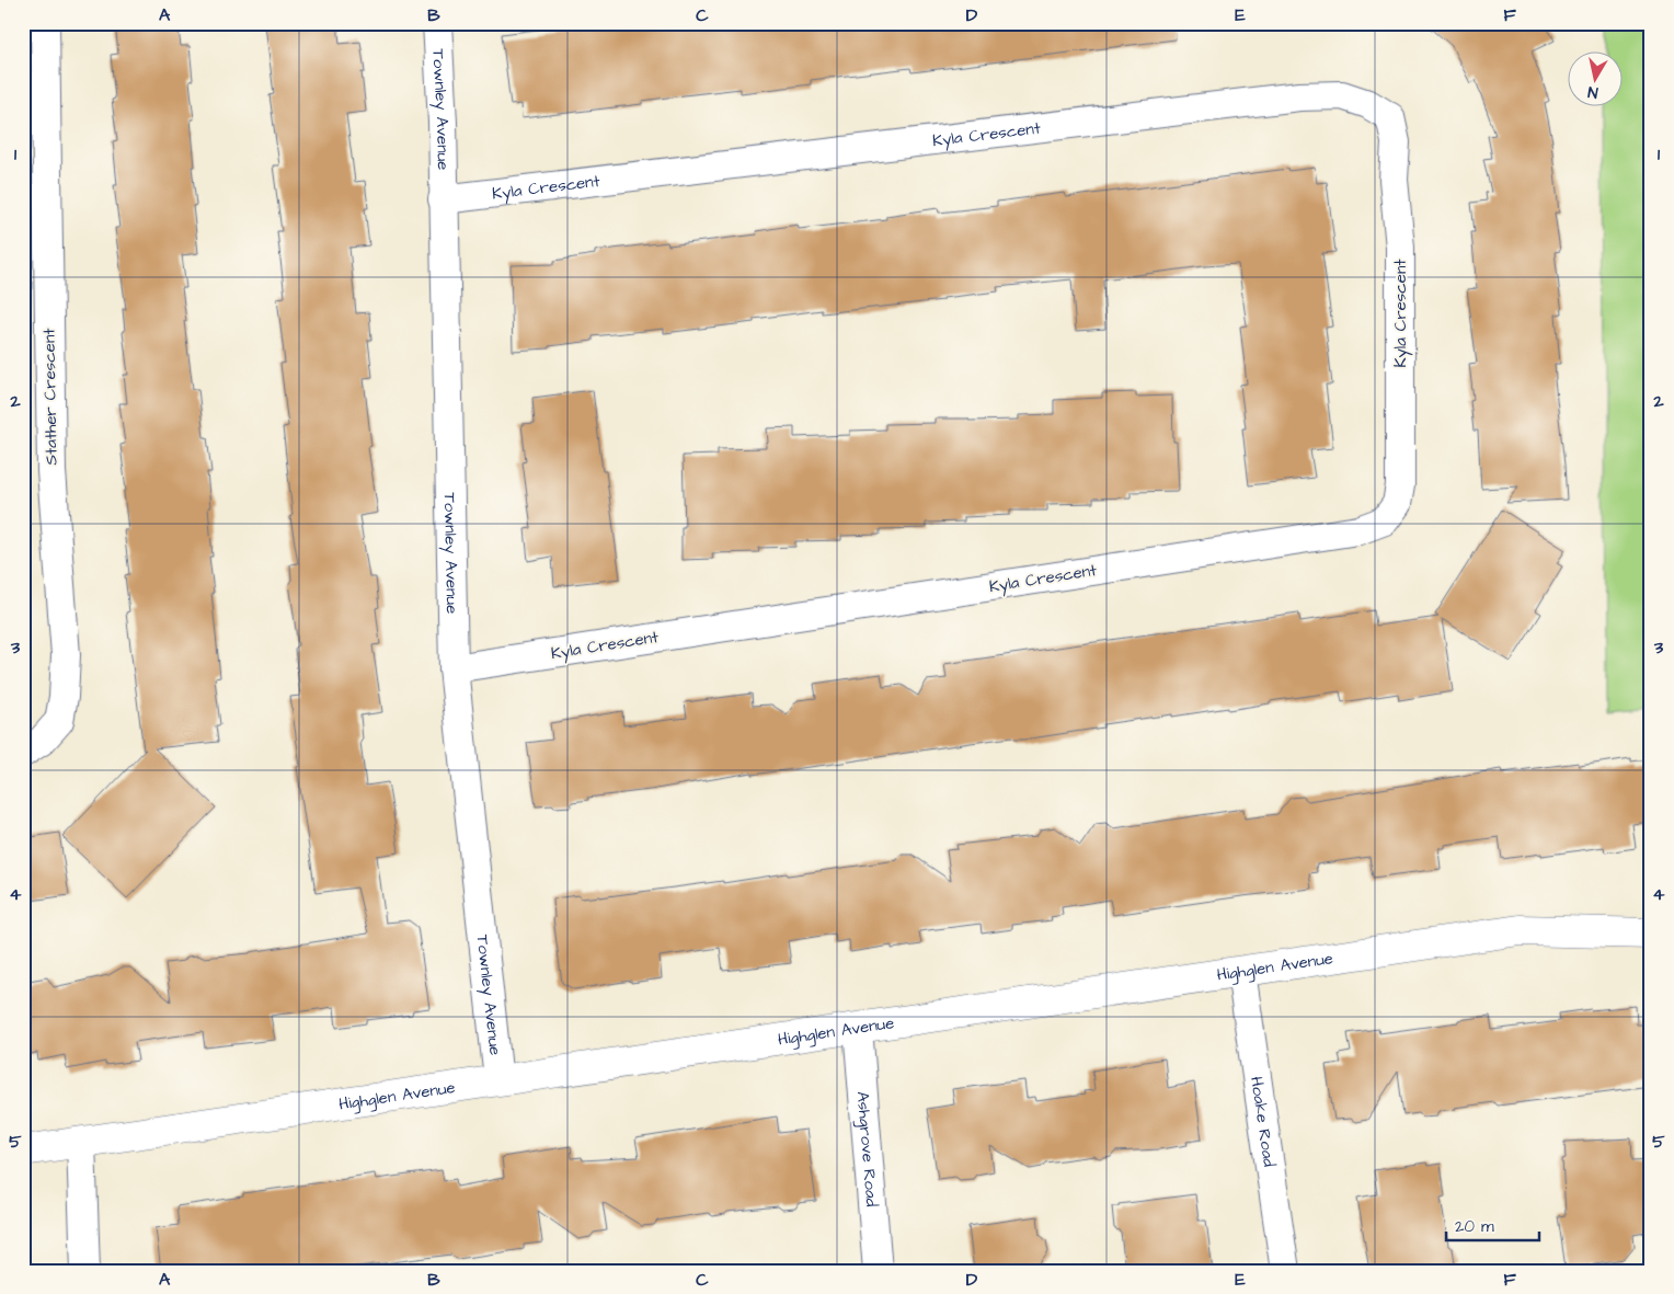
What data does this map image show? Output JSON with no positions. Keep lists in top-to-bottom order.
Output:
{
  "streets": {
    "street": [
      "Townley Avenue",
      "Kyla Crescent",
      "Stather Crescent",
      "Highglen Avenue",
      "Hoake Road",
      "Ashgrove Road"
    ]
  },
  "crossings": [
    ["Townley Avenue", "Kyla Crescent"],
    ["Townley Avenue", "Highglen Avenue"],
    ["Highglen Avenue", "Hoake Road"],
    ["Highglen Avenue", "Ashgrove Road"]
  ],
  "scale_bar": "20 m",
  "north": "bottom",
  "grid": {
    "columns": [
      "A",
      "B",
      "C",
      "D",
      "E",
      "F"
    ],
    "rows": [
      "1",
      "2",
      "3",
      "4",
      "5"
    ]
  }
}
